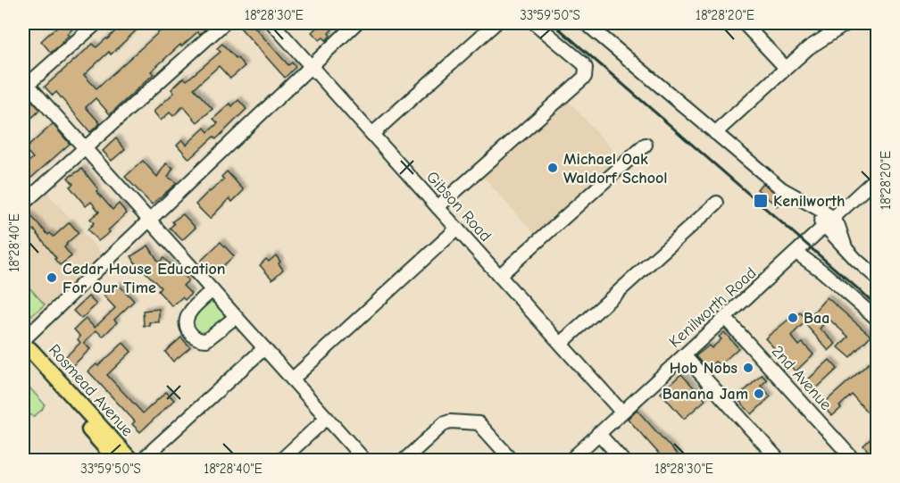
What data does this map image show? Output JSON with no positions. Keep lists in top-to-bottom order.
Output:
{
  "streets": {
    "main road": ["Rosmead Avenue"],
    "street": ["Gibson Road", "Kenilworth Road", "2nd Avenue"]
  },
  "crossings": [
    ["Gibson Road", "Kenilworth Road"],
    ["Kenilworth Road", "2nd Avenue"]
  ],
  "places": {
    "other": [
      "Michael Oak Waldorf School",
      "Cedar House Education For Our Time",
      "Baa",
      "Hob Nobs",
      "Banana Jam"
    ],
    "transit": ["Kenilworth"]
  },
  "coordinates": [
    "18°28'30\"E",
    "33°59'50\"S",
    "18°28'20\"E",
    "18°28'40\"E"
  ]
}
